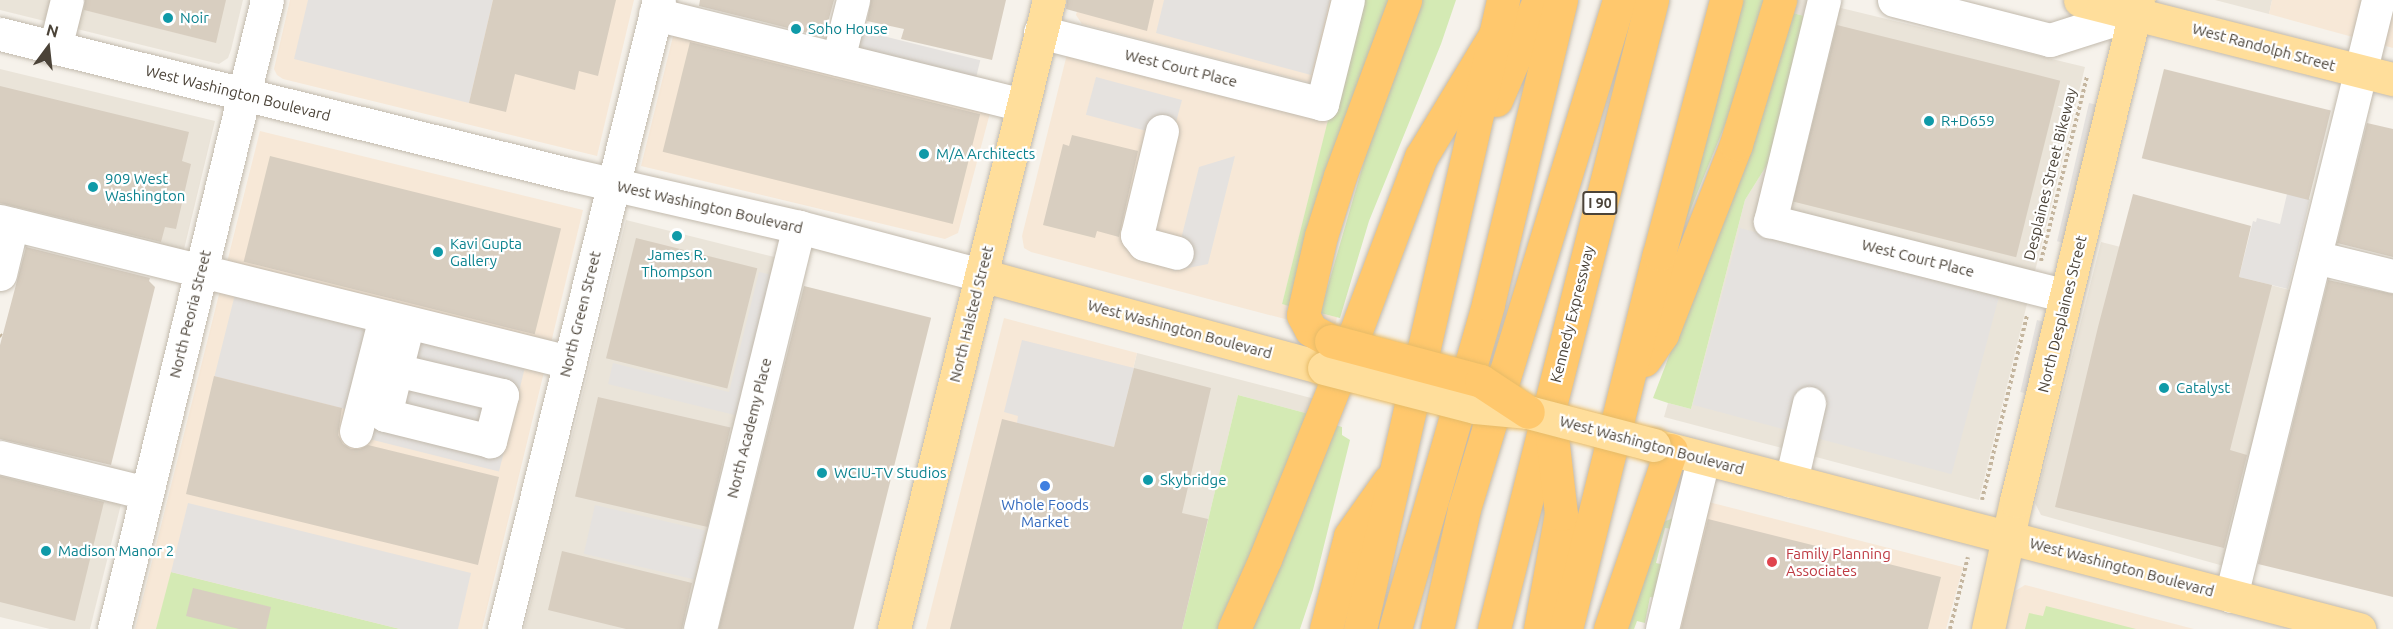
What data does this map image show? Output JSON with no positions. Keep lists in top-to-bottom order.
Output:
{
  "streets": {
    "highway": ["I 90", "Kennedy Expressway"],
    "main road": [
      "West Randolph Street",
      "West Washington Boulevard",
      "North Halsted Street",
      "North Desplaines Street"
    ],
    "street": [
      "West Court Place",
      "North Peoria Street",
      "North Green Street",
      "North Academy Place"
    ],
    "path": ["Desplaines Street Bikeway"]
  },
  "crossings": [
    ["West Randolph Street", "North Desplaines Street"],
    ["West Court Place", "North Halsted Street"],
    ["West Court Place", "North Desplaines Street"],
    ["West Washington Boulevard", "I 90"],
    ["West Washington Boulevard", "North Peoria Street"],
    ["West Washington Boulevard", "North Green Street"],
    ["West Washington Boulevard", "North Halsted Street"],
    ["West Washington Boulevard", "Kennedy Expressway"],
    ["West Washington Boulevard", "North Desplaines Street"],
    ["West Washington Boulevard", "North Academy Place"],
    ["I 90", "Kennedy Expressway"]
  ],
  "places": [
    "Noir",
    "Soho House",
    "R+D659",
    "M/A Architects",
    "909 West Washington",
    "James R. Thompson",
    "Kavi Gupta Gallery",
    "Catalyst",
    "WCIU-TV Studios",
    "Skybridge",
    "Whole Foods Market",
    "Madison Manor 2",
    "Family Planning Associates"
  ],
  "north": "top"
}
